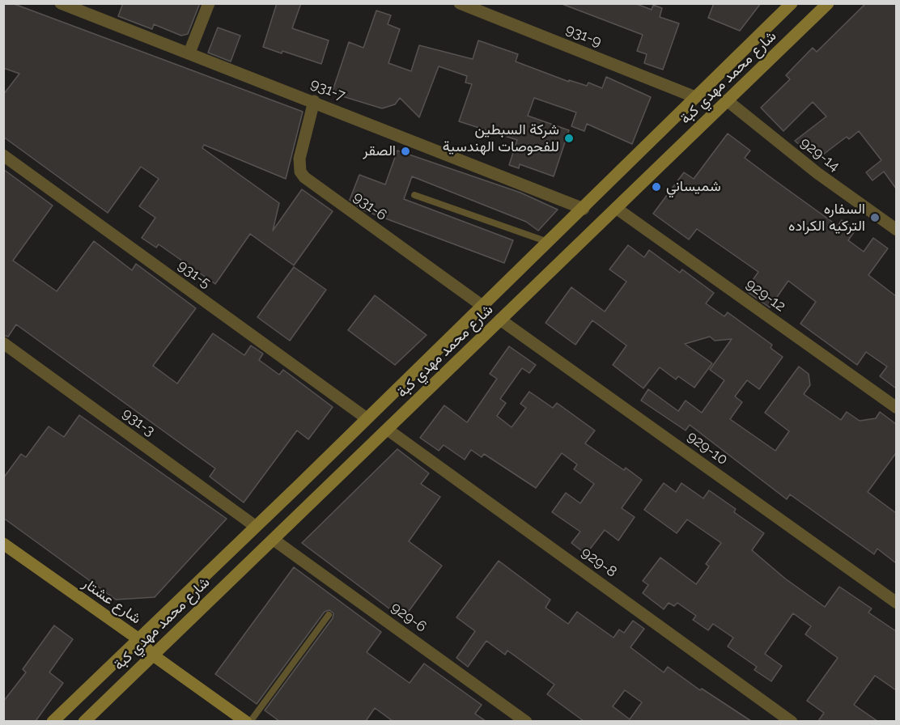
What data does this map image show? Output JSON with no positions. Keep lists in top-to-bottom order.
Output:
{
  "streets": {
    "street": [
      "931-9",
      "شارع محمد مهدي كبة",
      "931-7",
      "929-14",
      "931-6",
      "931-5",
      "929-12",
      "931-3",
      "929-10",
      "929-8",
      "شارع عشتار",
      "929-6"
    ]
  },
  "crossings": [
    ["931-9", "شارع محمد مهدي كبة"],
    ["شارع محمد مهدي كبة", "931-7"],
    ["شارع محمد مهدي كبة", "929-14"],
    ["شارع محمد مهدي كبة", "931-6"],
    ["شارع محمد مهدي كبة", "931-5"],
    ["شارع محمد مهدي كبة", "929-12"],
    ["شارع محمد مهدي كبة", "931-3"],
    ["شارع محمد مهدي كبة", "929-10"],
    ["شارع محمد مهدي كبة", "929-8"],
    ["شارع محمد مهدي كبة", "شارع عشتار"],
    ["شارع محمد مهدي كبة", "929-6"],
    ["931-7", "931-6"]
  ],
  "places": [
    "شركة السبطين للفحوصات الهندسية",
    "الصقر",
    "شميساني",
    "السفاره التركيه الكراده"
  ]
}
